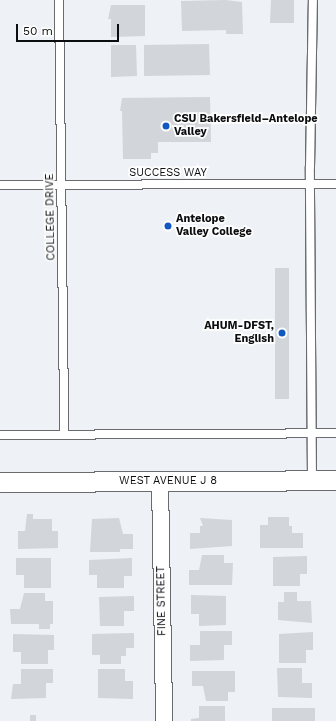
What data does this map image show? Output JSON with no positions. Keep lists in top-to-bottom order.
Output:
{
  "streets": {
    "street": ["WEST AVENUE J 8", "FINE STREET"],
    "lane": ["SUCCESS WAY", "COLLEGE DRIVE"]
  },
  "crossings": [
    ["SUCCESS WAY", "COLLEGE DRIVE"],
    ["WEST AVENUE J 8", "FINE STREET"]
  ],
  "places": ["CSU Bakersfield–Antelope Valley", "Antelope Valley College", "AHUM-DFST, English"],
  "scale_bar": "50 m"
}
